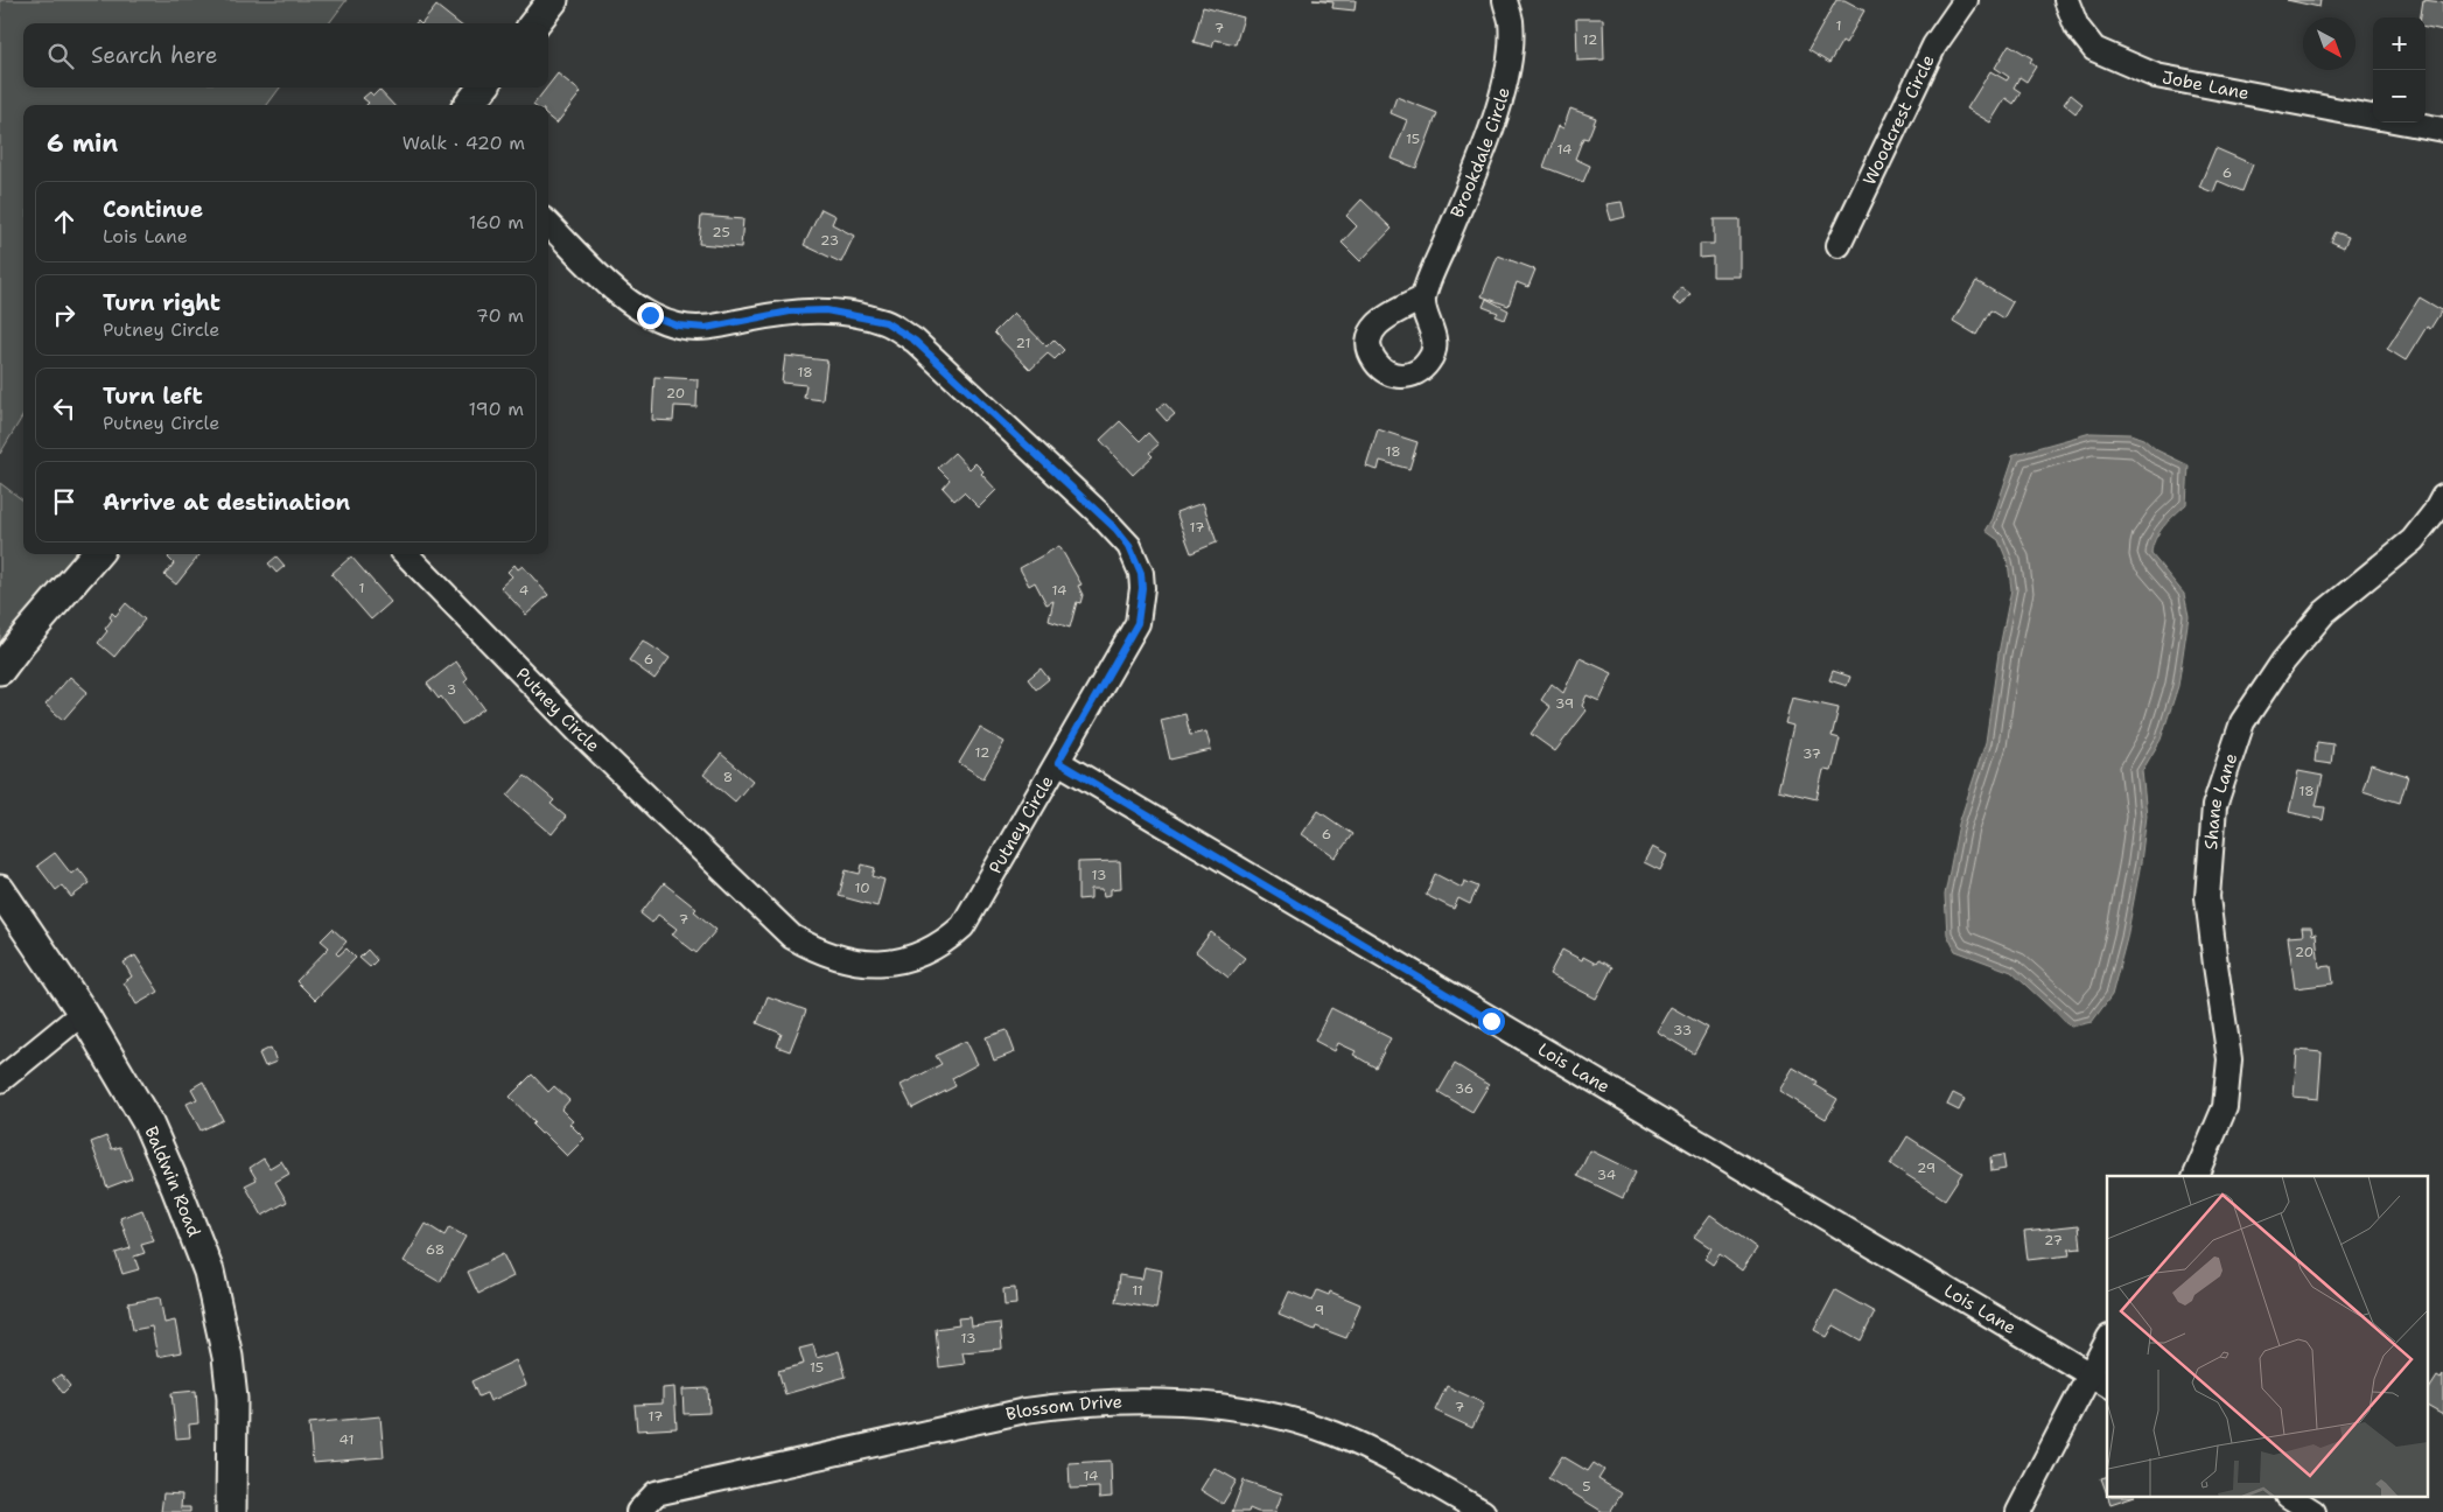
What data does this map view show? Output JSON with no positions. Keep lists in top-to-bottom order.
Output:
{
  "streets": {
    "street": [
      "Jobe Lane",
      "Woodcrest Circle",
      "Brookdale Circle",
      "Putney Circle",
      "Shane Lane",
      "Lois Lane",
      "Baldwin Road",
      "Blossom Drive"
    ]
  },
  "crossings": [
    ["Putney Circle", "Lois Lane"]
  ],
  "house_numbers": [
    "1",
    "7",
    "12",
    "15",
    "14",
    "6",
    "25",
    "23",
    "21",
    "18",
    "20",
    "18",
    "17",
    "1",
    "4",
    "14",
    "6",
    "3",
    "39",
    "12",
    "37",
    "8",
    "18",
    "6",
    "13",
    "10",
    "7",
    "20",
    "33",
    "36",
    "29",
    "34",
    "27",
    "68",
    "11",
    "9",
    "13",
    "15",
    "7",
    "17",
    "41",
    "14",
    "5"
  ],
  "north": "bottom right",
  "page": {
    "map_buttons": ["+", "−"],
    "search": "Search here",
    "heading": ["6 min", "Walk · 420 m"],
    "list": [
      ["Continue", "Lois Lane", "160 m"],
      ["Turn right", "Putney Circle", "70 m"],
      ["Turn left", "Putney Circle", "190 m"],
      "Arrive at destination"
    ]
  }
}
